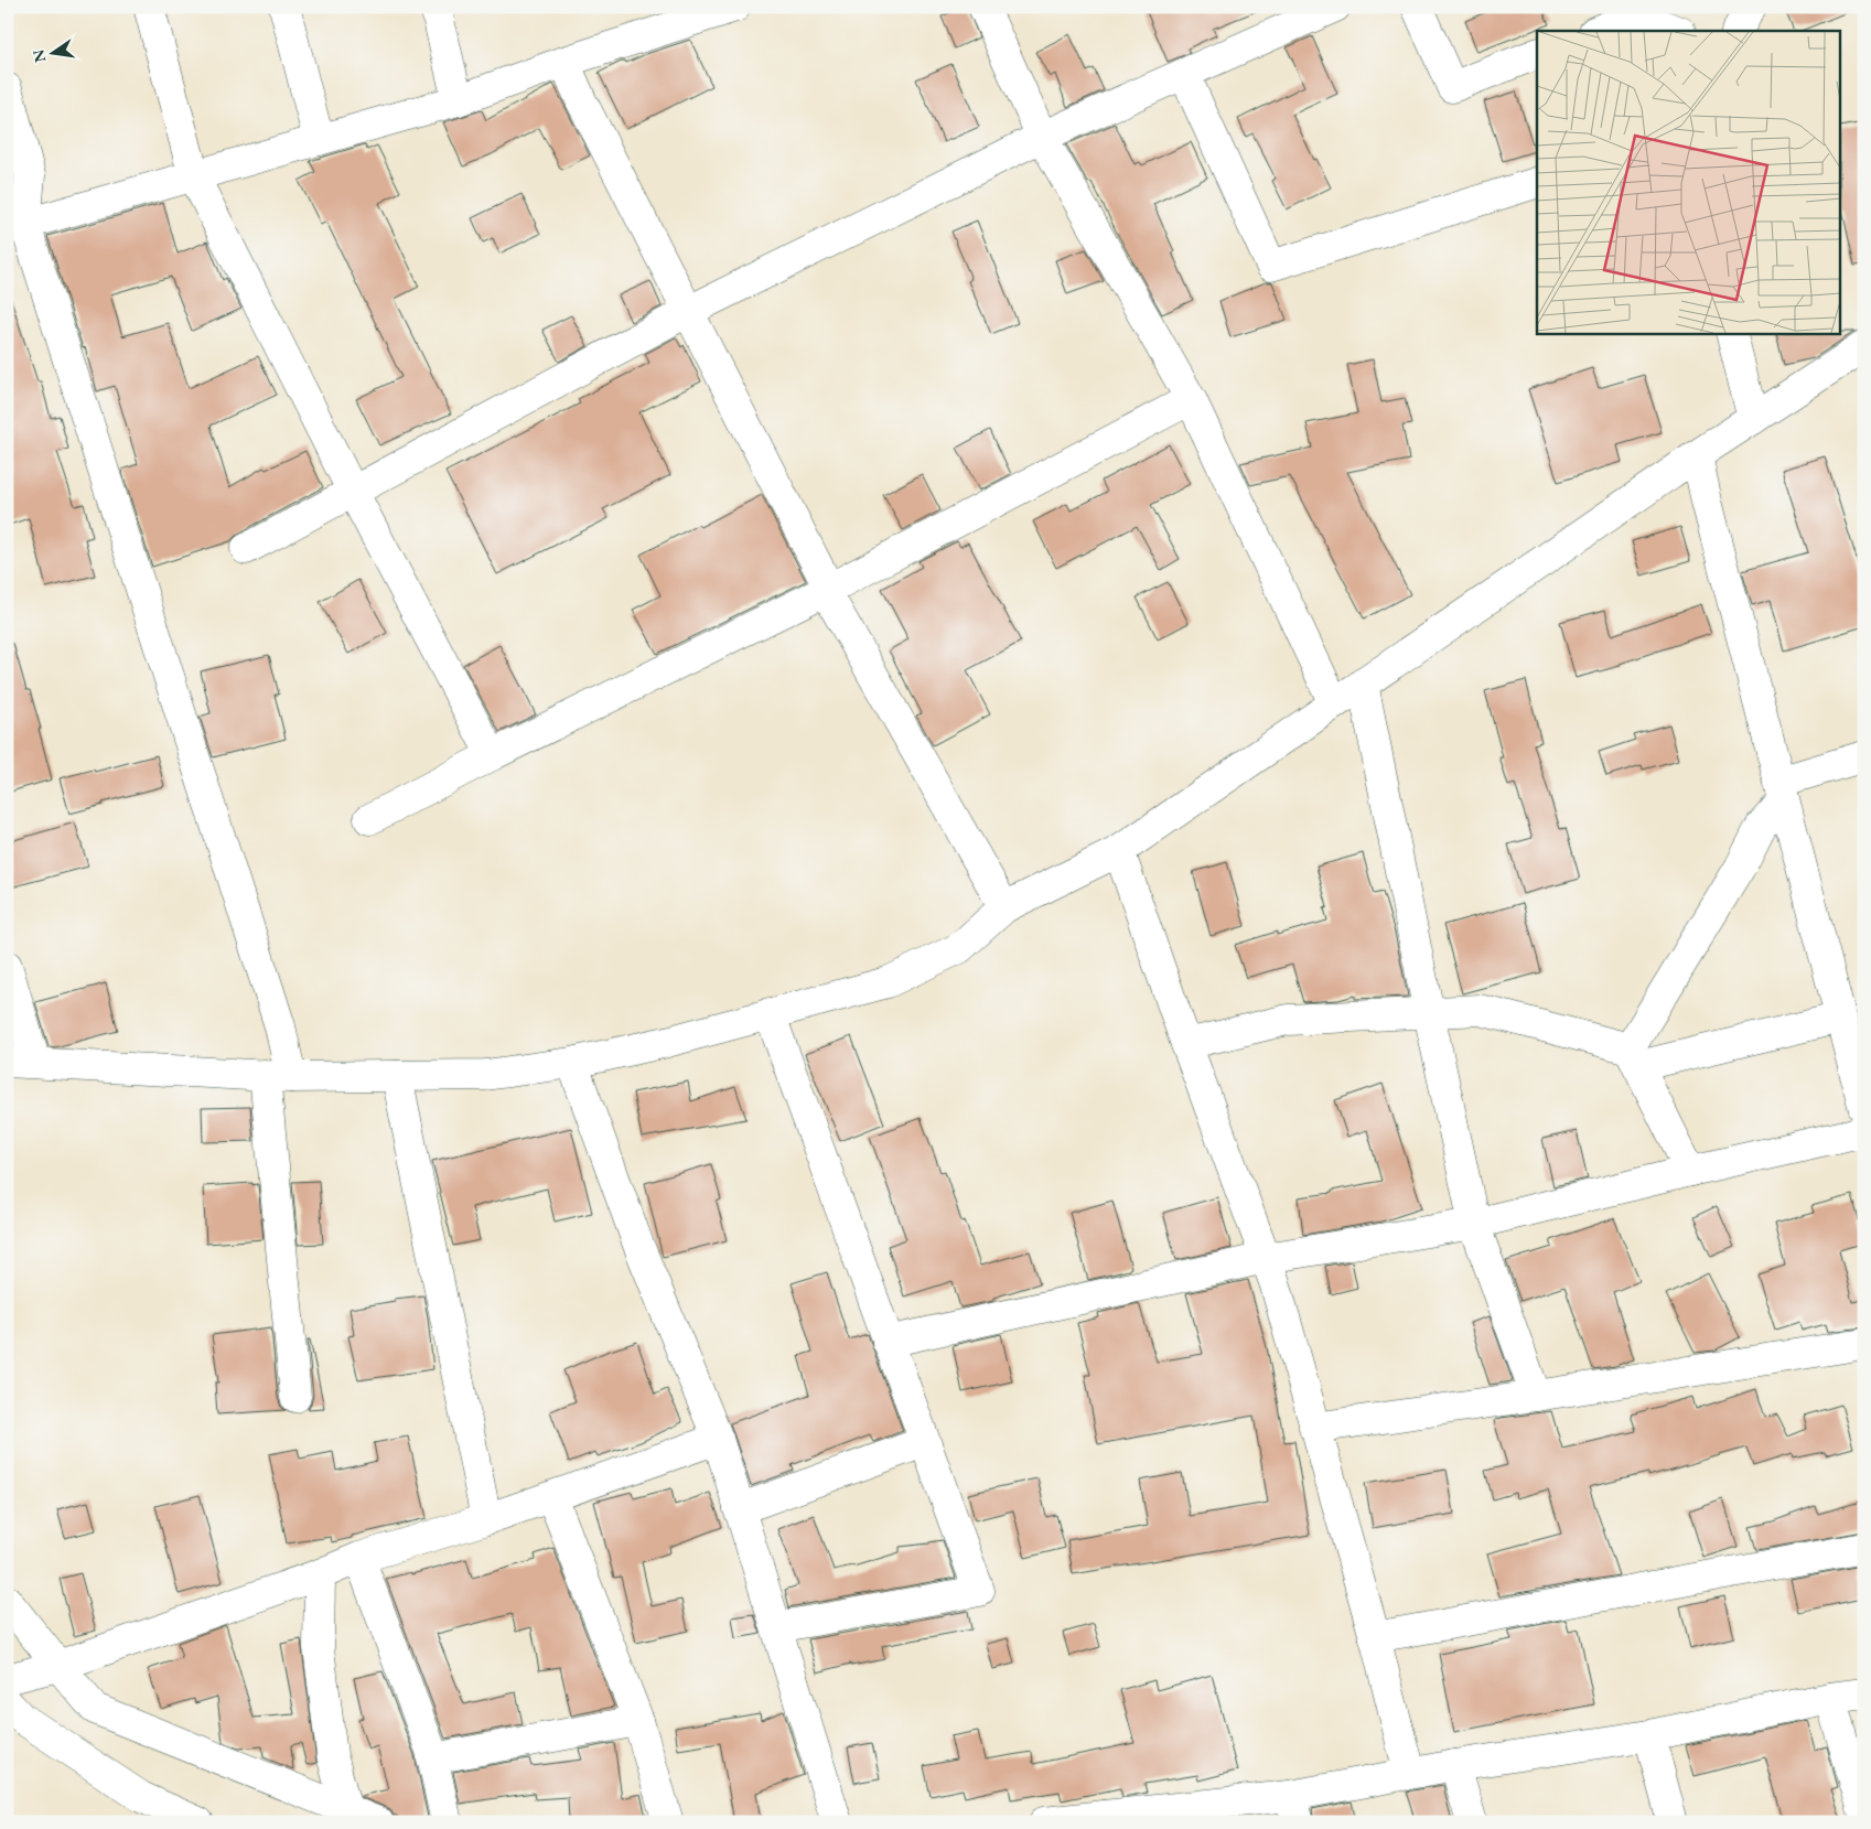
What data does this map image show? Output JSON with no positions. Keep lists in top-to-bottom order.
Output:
{
  "north": "left"
}
